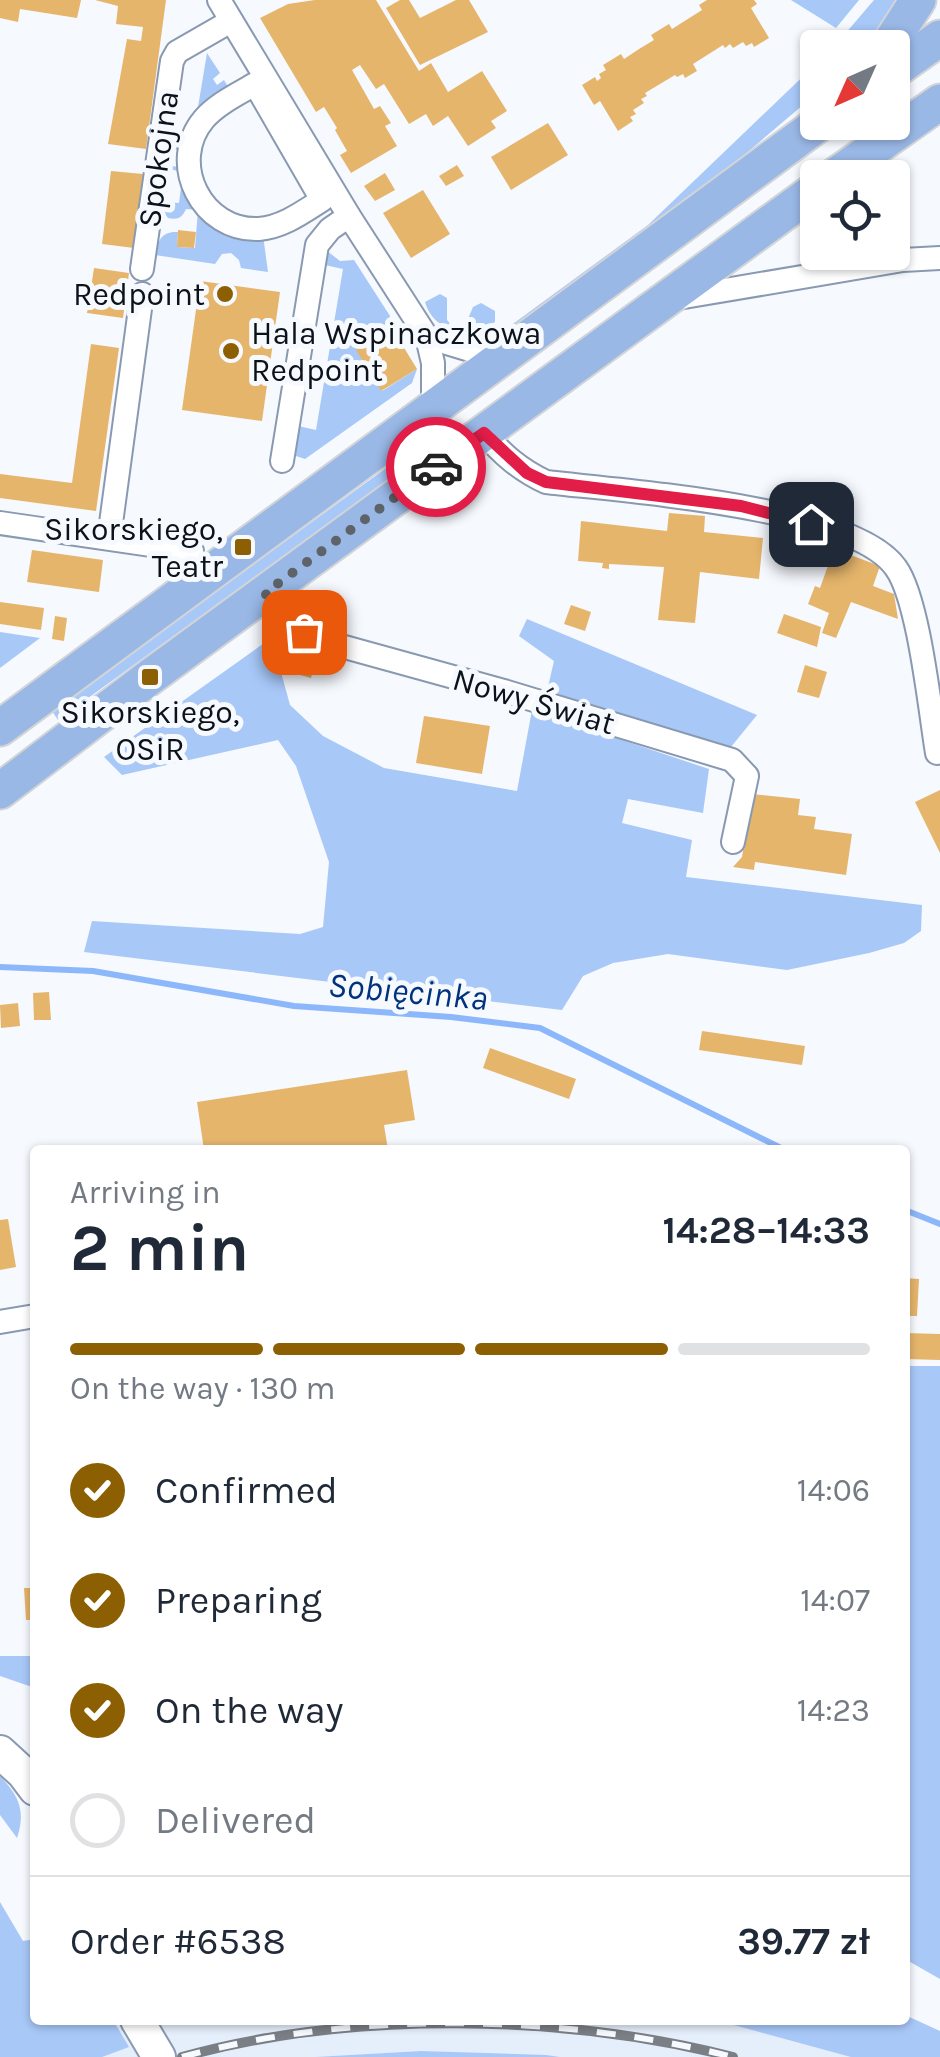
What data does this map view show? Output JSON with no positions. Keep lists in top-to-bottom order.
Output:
{
  "streets": {
    "street": ["Spokojna", "Nowy Świat"]
  },
  "water": ["Sobięcinka"],
  "places": {
    "other": ["Redpoint", "Hala Wspinaczkowa Redpoint"],
    "transit": ["Sikorskiego, Teatr", "Sikorskiego, OSiR"]
  },
  "north": "bottom left",
  "page": {
    "heading": ["2 min", "Arriving in", "14:28–14:33"],
    "panel": ["Order #6538", "39.77 zł"],
    "bar": "On the way · 130 m",
    "list": [
      ["Confirmed", "14:06"],
      ["Preparing", "14:07"],
      ["On the way", "14:23"],
      "Delivered"
    ]
  }
}
